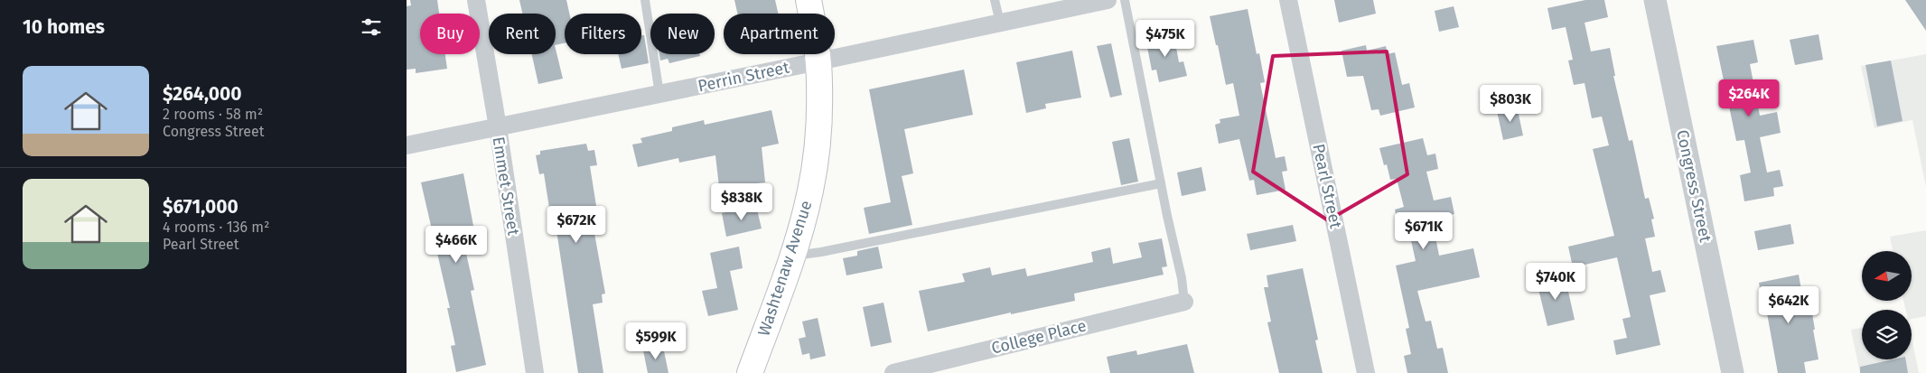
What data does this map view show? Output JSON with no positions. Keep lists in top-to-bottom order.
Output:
{
  "streets": {
    "main road": ["Washtenaw Avenue"],
    "street": [
      "Perrin Street",
      "Emmet Street",
      "Pearl Street",
      "Congress Street",
      "College Place"
    ]
  },
  "crossings": [
    ["Perrin Street", "Emmet Street"],
    ["Perrin Street", "Washtenaw Avenue"]
  ],
  "north": "left",
  "page": {
    "heading": "10 homes",
    "chip": [
      "Buy",
      "Rent",
      "Filters",
      "New",
      "Apartment"
    ],
    "price": [
      "$475K",
      "$264K",
      "$803K",
      "$838K",
      "$672K",
      "$671K",
      "$466K",
      "$740K",
      "$642K",
      "$599K"
    ],
    "list": [
      {
        "name": "$264,000",
        "note": "2 rooms · 58 m² · Congress Street"
      },
      {
        "name": "$671,000",
        "note": "4 rooms · 136 m² · Pearl Street"
      }
    ]
  }
}
